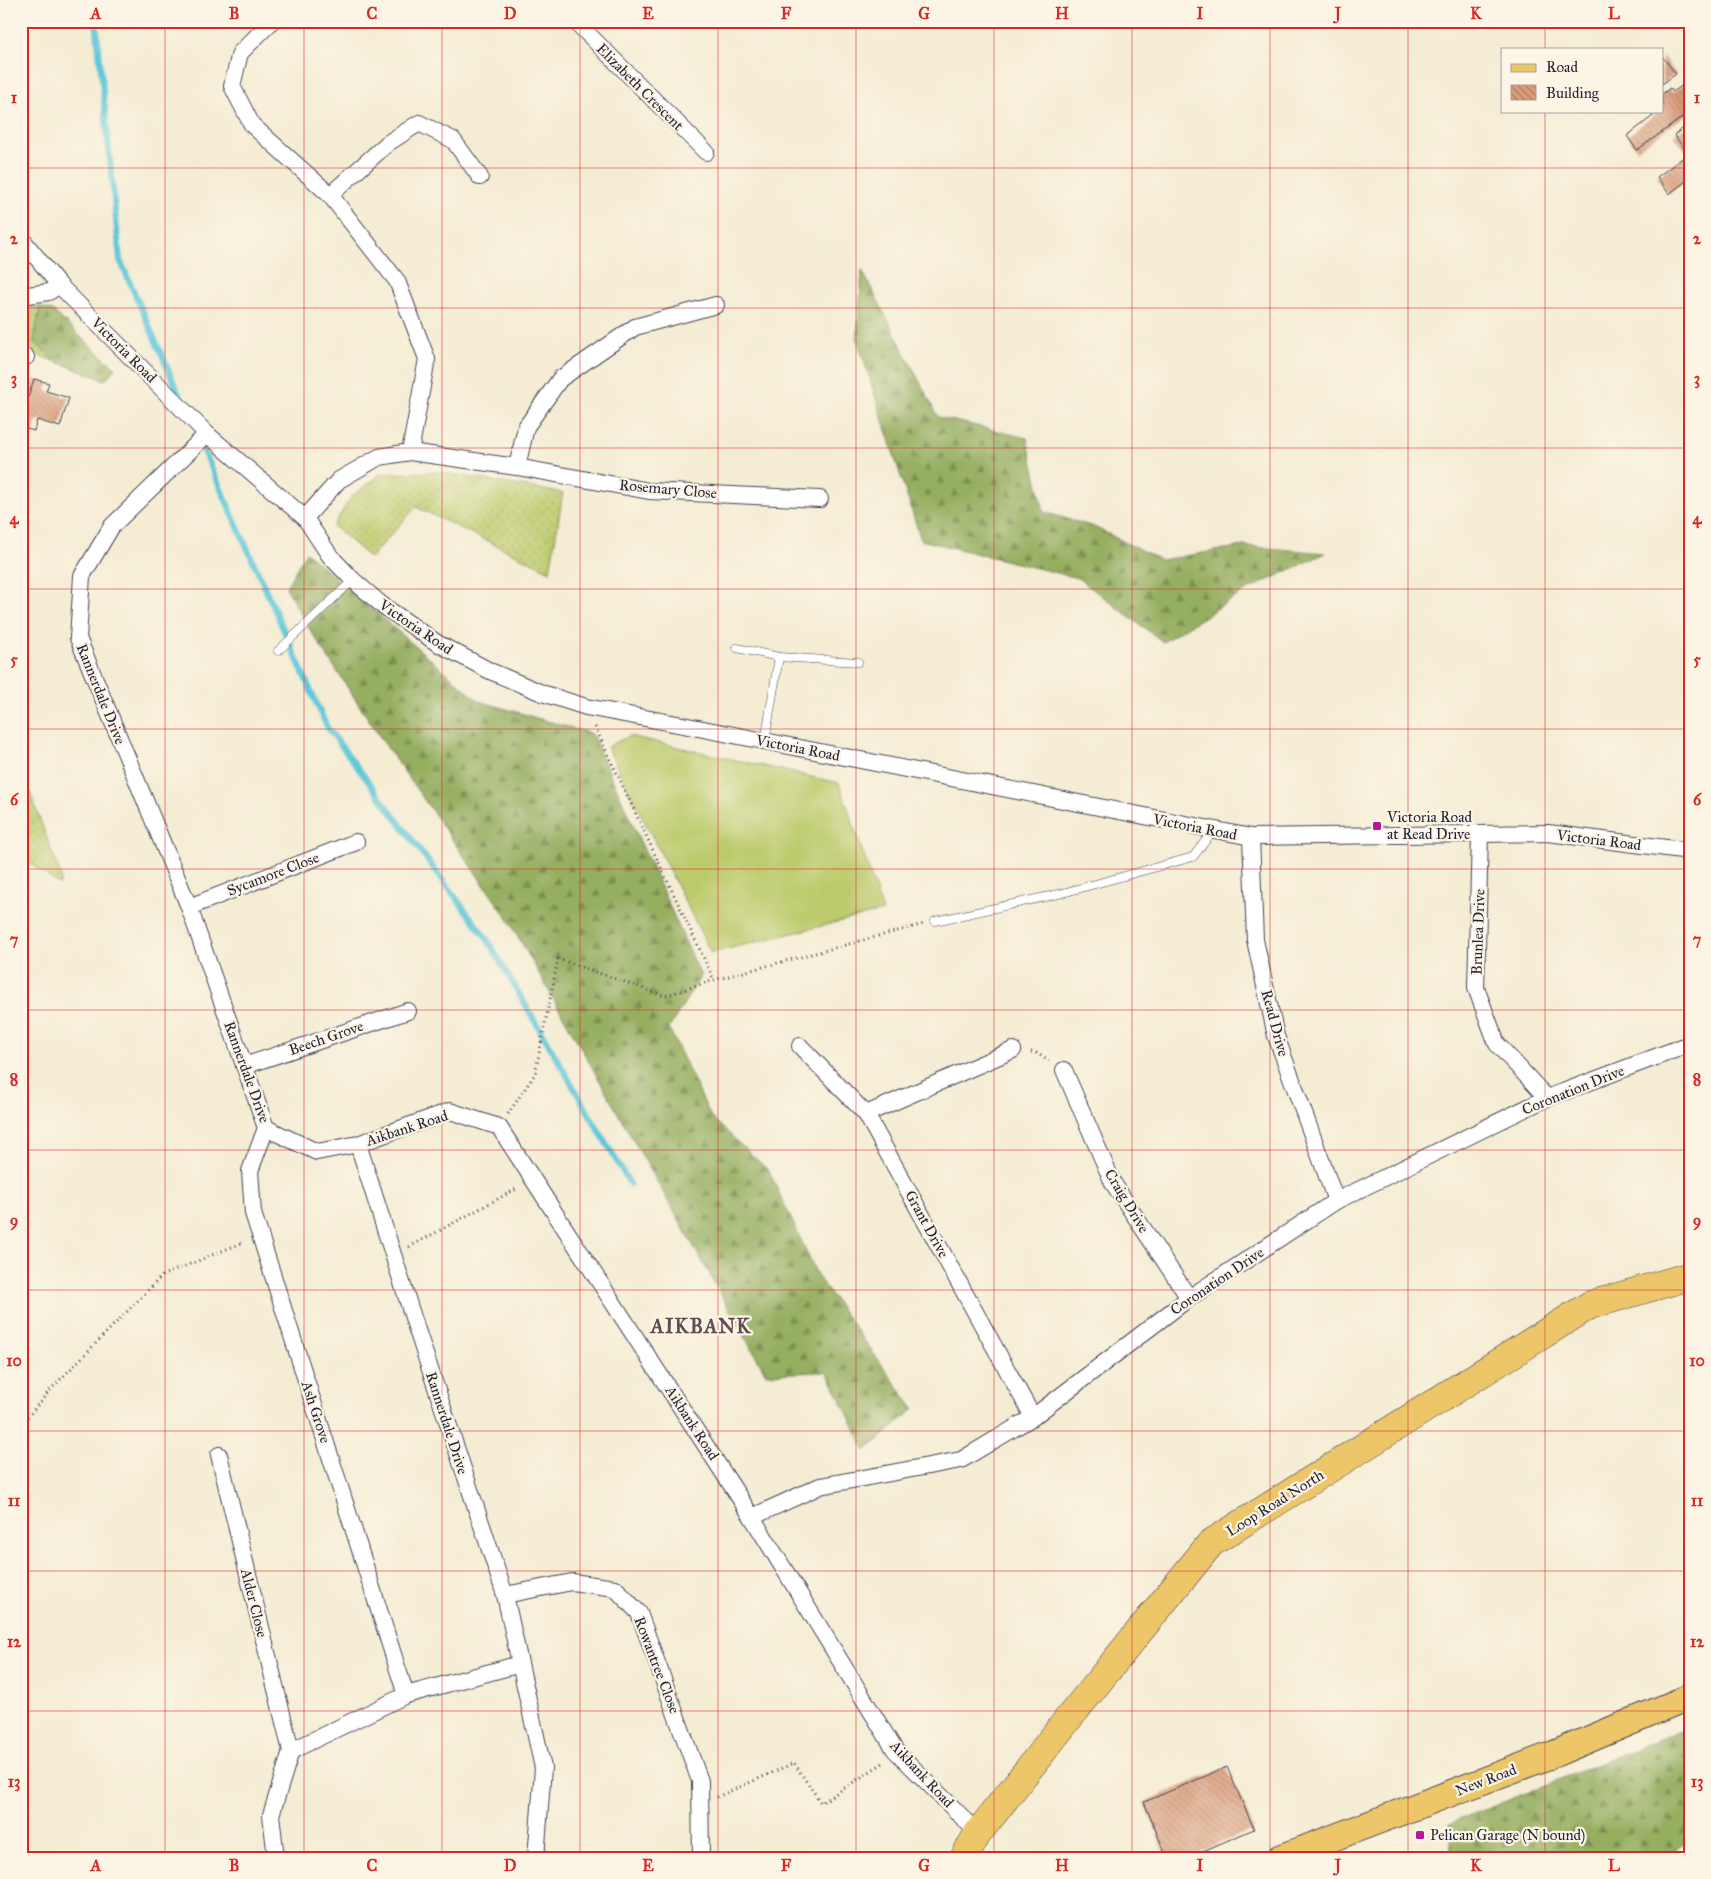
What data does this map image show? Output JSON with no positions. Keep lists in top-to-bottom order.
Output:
{
  "streets": {
    "highway": ["Loop Road North"],
    "main road": ["New Road"],
    "street": [
      "Elizabeth Crescent",
      "Victoria Road",
      "Rosemary Close",
      "Rannerdale Drive",
      "Sycamore Close",
      "Brunlea Drive",
      "Read Drive",
      "Beech Grove",
      "Coronation Drive",
      "Aikbank Road",
      "Craig Drive",
      "Grant Drive",
      "Ash Grove",
      "Alder Close",
      "Rowantree Close"
    ]
  },
  "crossings": [
    ["Victoria Road", "Rosemary Close"],
    ["Victoria Road", "Rannerdale Drive"],
    ["Victoria Road", "Brunlea Drive"],
    ["Victoria Road", "Read Drive"],
    ["Rannerdale Drive", "Sycamore Close"],
    ["Rannerdale Drive", "Beech Grove"],
    ["Rannerdale Drive", "Aikbank Road"],
    ["Rannerdale Drive", "Ash Grove"],
    ["Rannerdale Drive", "Rowantree Close"],
    ["Brunlea Drive", "Coronation Drive"],
    ["Read Drive", "Coronation Drive"],
    ["Coronation Drive", "Aikbank Road"],
    ["Coronation Drive", "Craig Drive"],
    ["Coronation Drive", "Grant Drive"],
    ["Aikbank Road", "Loop Road North"]
  ],
  "districts": ["AIKBANK"],
  "places": {
    "transit": ["Victoria Road at Read Drive", "Pelican Garage (N bound)"]
  },
  "legend": ["Road", "Building"],
  "grid": {
    "columns": [
      "A",
      "B",
      "C",
      "D",
      "E",
      "F",
      "G",
      "H",
      "I",
      "J",
      "K",
      "L"
    ],
    "rows": [
      "1",
      "2",
      "3",
      "4",
      "5",
      "6",
      "7",
      "8",
      "9",
      "10",
      "11",
      "12",
      "13"
    ]
  }
}
